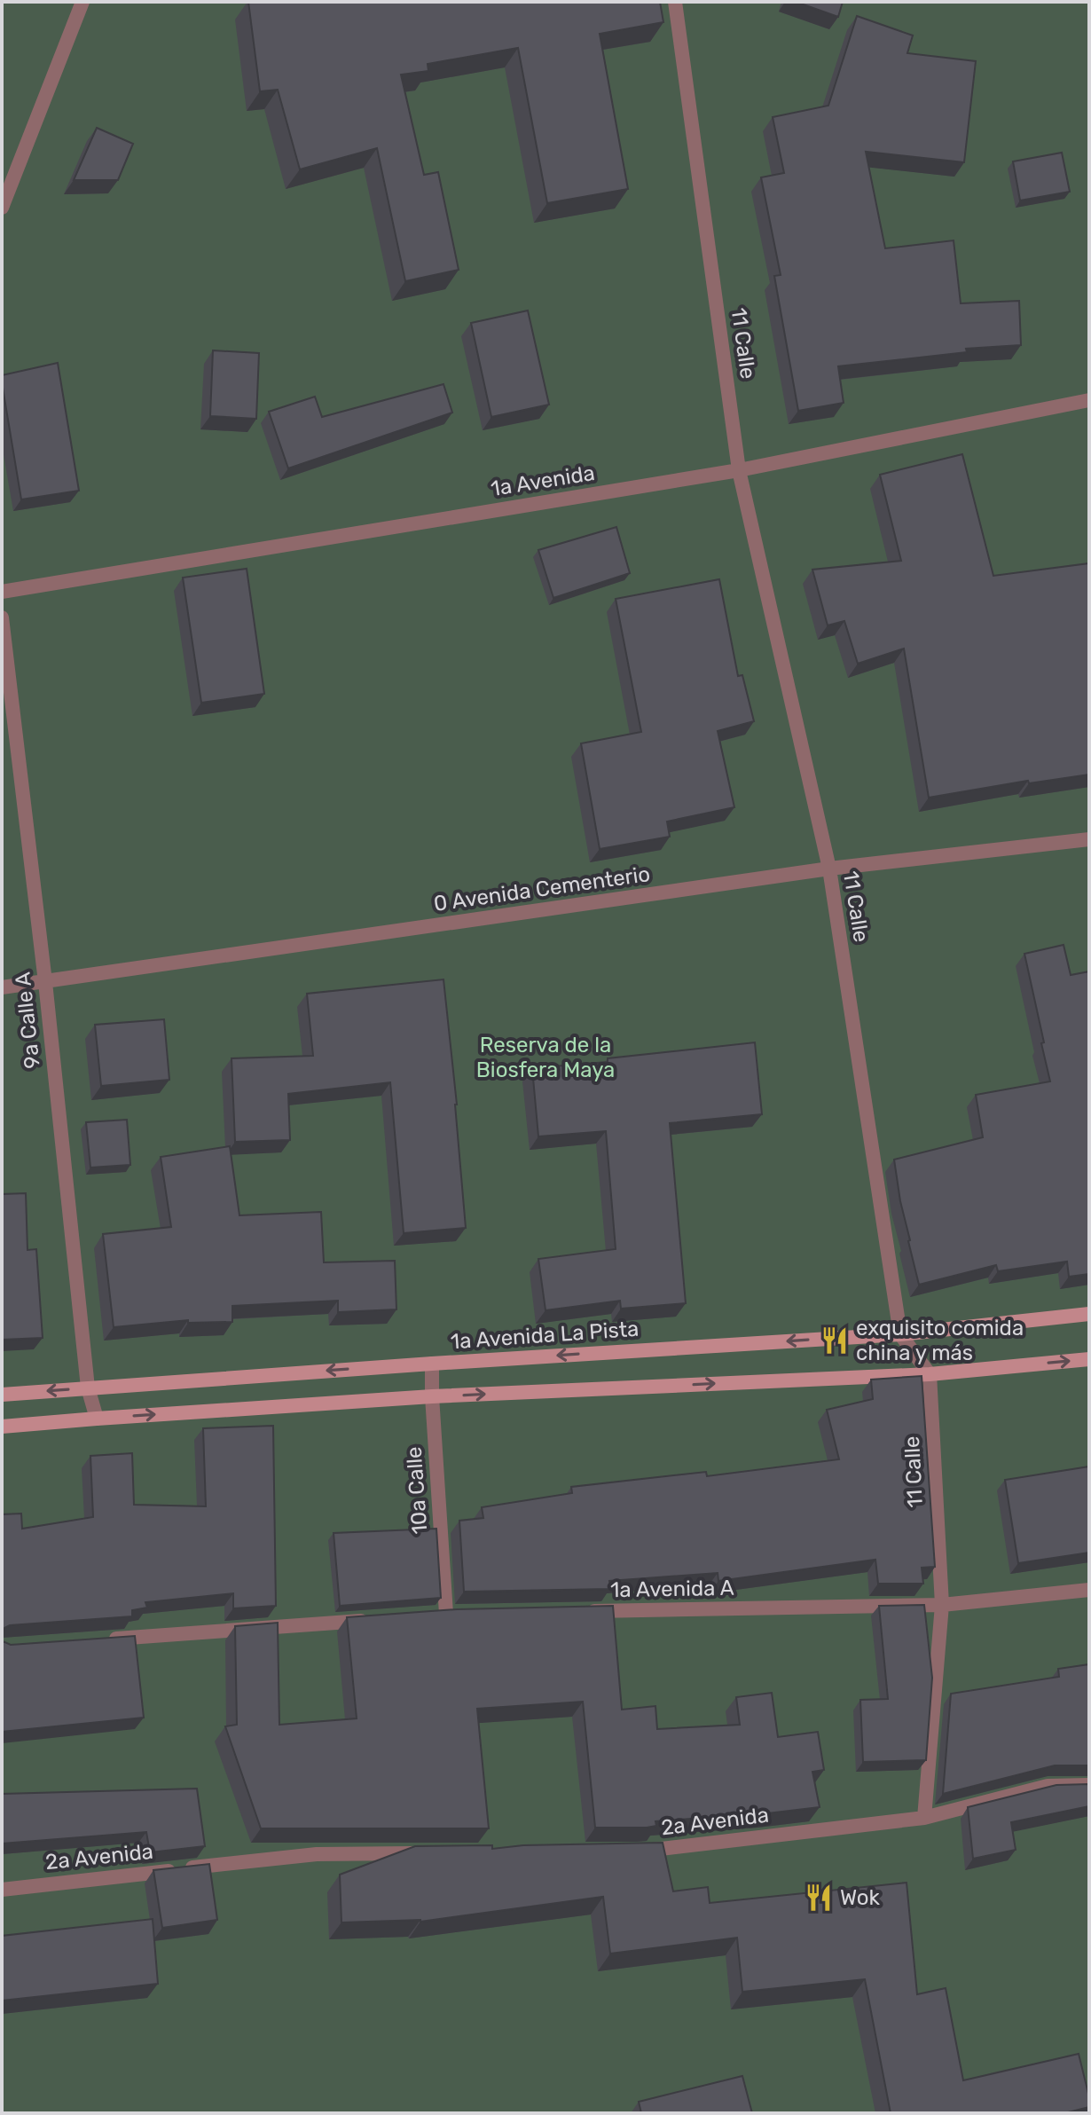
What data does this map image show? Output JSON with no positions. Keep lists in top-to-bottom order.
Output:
{
  "streets": {
    "street": [
      "11 Calle",
      "1a Avenida",
      "0 Avenida Cementerio",
      "9a Calle A",
      "1a Avenida La Pista",
      "10a Calle",
      "1a Avenida A",
      "2a Avenida"
    ]
  },
  "crossings": [
    ["11 Calle", "1a Avenida"],
    ["11 Calle", "0 Avenida Cementerio"],
    ["11 Calle", "1a Avenida La Pista"],
    ["11 Calle", "1a Avenida A"],
    ["11 Calle", "2a Avenida"],
    ["0 Avenida Cementerio", "9a Calle A"],
    ["9a Calle A", "1a Avenida La Pista"],
    ["1a Avenida La Pista", "10a Calle"]
  ],
  "parks": ["Reserva de la Biosfera Maya"],
  "places": {
    "restaurant": ["exquisito comida china y más", "Wok"]
  }
}
